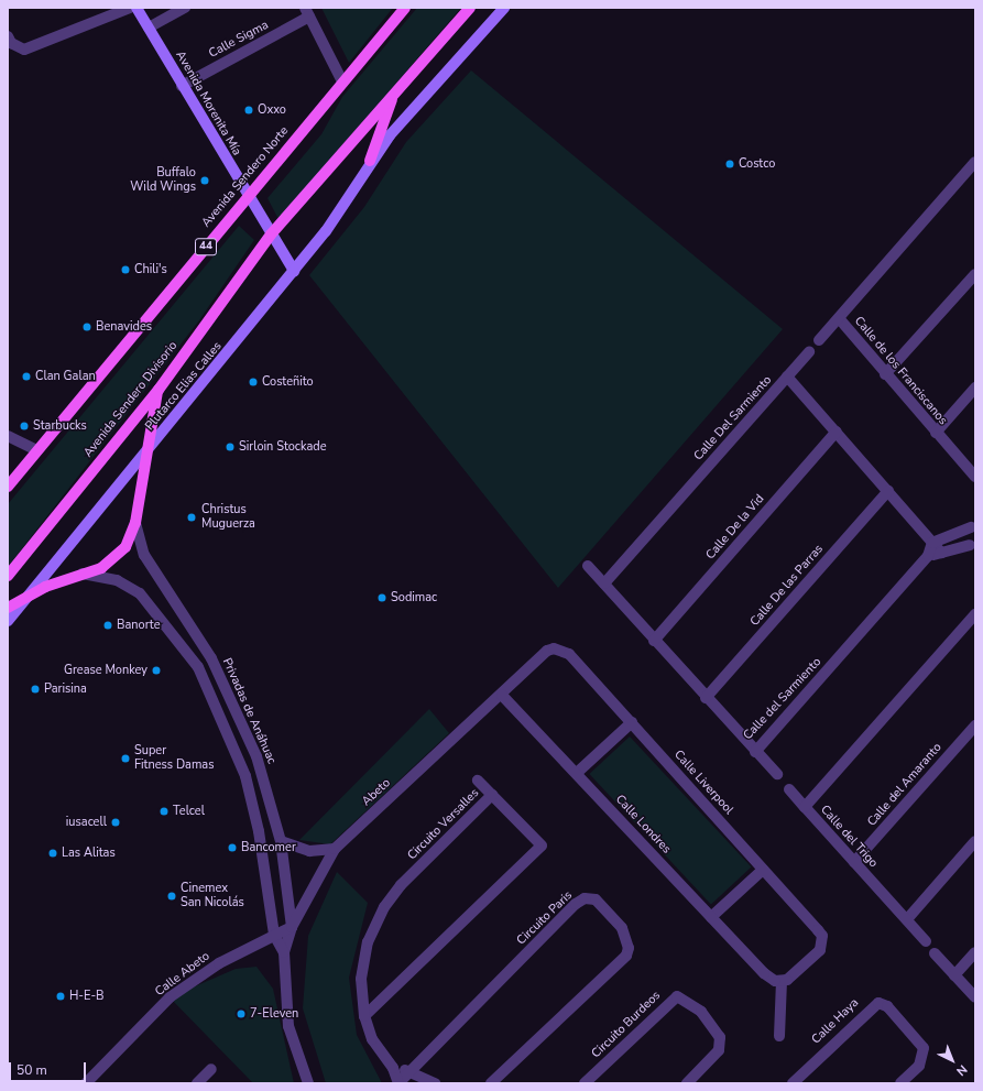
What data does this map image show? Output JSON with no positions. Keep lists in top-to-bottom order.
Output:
{
  "streets": {
    "main road": ["Avenida Sendero Norte", "44", "Avenida Sendero Divisorio"],
    "street": [
      "Calle Sigma",
      "Avenida Morenita Mía",
      "Calle de los Franciscanos",
      "Plutarco Elias Calles",
      "Calle Del Sarmiento",
      "Calle De la Vid",
      "Calle De las Parras",
      "Calle del Sarmiento",
      "Privadas de Anáhuac",
      "Calle Liverpool",
      "Calle del Amaranto",
      "Abeto",
      "Circuito Versalles",
      "Calle Londres",
      "Calle del Trigo",
      "Circuito Paris",
      "Calle Abeto",
      "Calle Haya",
      "Circuito Burdeos"
    ]
  },
  "crossings": [
    ["Calle Sigma", "Avenida Morenita Mía"],
    ["Avenida Morenita Mía", "Avenida Sendero Norte"],
    ["Avenida Morenita Mía", "Plutarco Elias Calles"],
    ["Avenida Morenita Mía", "Avenida Sendero Divisorio"],
    ["Calle Del Sarmiento", "Calle De la Vid"],
    ["Calle Del Sarmiento", "Calle De las Parras"],
    ["Calle Del Sarmiento", "Calle del Sarmiento"],
    ["Calle De la Vid", "Calle del Sarmiento"],
    ["Calle De las Parras", "Calle del Sarmiento"],
    ["Privadas de Anáhuac", "Abeto"],
    ["Privadas de Anáhuac", "Calle Abeto"],
    ["Calle Liverpool", "Abeto"],
    ["Calle Liverpool", "Calle Londres"],
    ["Calle del Amaranto", "Calle del Trigo"],
    ["Abeto", "Calle Londres"],
    ["Abeto", "Calle Abeto"],
    ["Circuito Versalles", "Circuito Paris"]
  ],
  "places": [
    "Oxxo",
    "Costco",
    "Buffalo Wild Wings",
    "Chili's",
    "Benavides",
    "Clan Galan",
    "Costeñito",
    "Starbucks",
    "Sirloin Stockade",
    "Christus Muguerza",
    "Sodimac",
    "Banorte",
    "Grease Monkey",
    "Parisina",
    "Super Fitness Damas",
    "Telcel",
    "iusacell",
    "Bancomer",
    "Las Alitas",
    "Cinemex San Nicolás",
    "H-E-B",
    "7-Eleven"
  ],
  "scale_bar": "50 m",
  "north": "bottom right"
}
